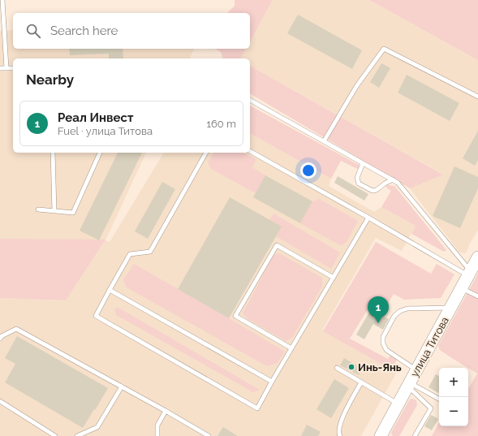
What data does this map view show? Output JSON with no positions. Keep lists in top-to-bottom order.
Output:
{
  "streets": {
    "main road": ["улица Титова"]
  },
  "places": ["Инь-Янь"],
  "page": {
    "search": "Search here",
    "heading": "Nearby",
    "list": [
      {
        "mark": "1",
        "name": "Реал Инвест",
        "note": "Fuel · улица Титова",
        "value": "160 m"
      }
    ],
    "pins": "1",
    "map_buttons": ["+", "−"]
  }
}
